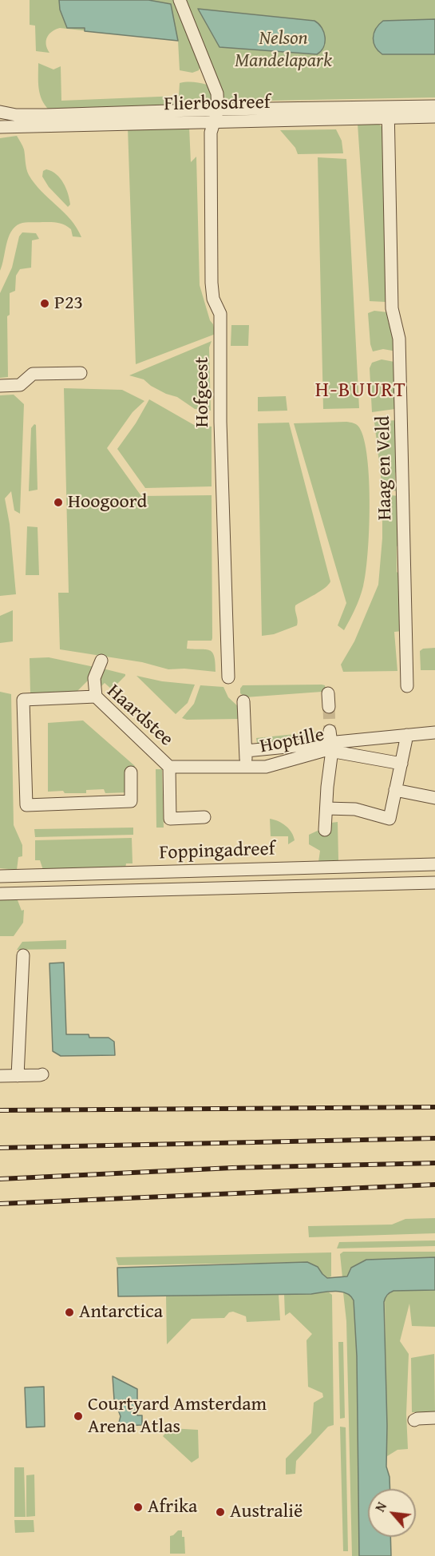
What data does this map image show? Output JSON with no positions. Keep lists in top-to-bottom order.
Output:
{
  "streets": {
    "street": [
      "Flierbosdreef",
      "Hofgeest",
      "Haag en Veld",
      "Haardstee",
      "Hoptille",
      "Foppingadreef"
    ]
  },
  "crossings": [
    ["Flierbosdreef", "Hofgeest"],
    ["Flierbosdreef", "Haag en Veld"],
    ["Haardstee", "Hoptille"]
  ],
  "districts": ["H-BUURT"],
  "parks": ["Nelson Mandelapark"],
  "places": [
    "P23",
    "Hoogoord",
    "Antarctica",
    "Courtyard Amsterdam Arena Atlas",
    "Afrika",
    "Australië"
  ],
  "north": "top left"
}
